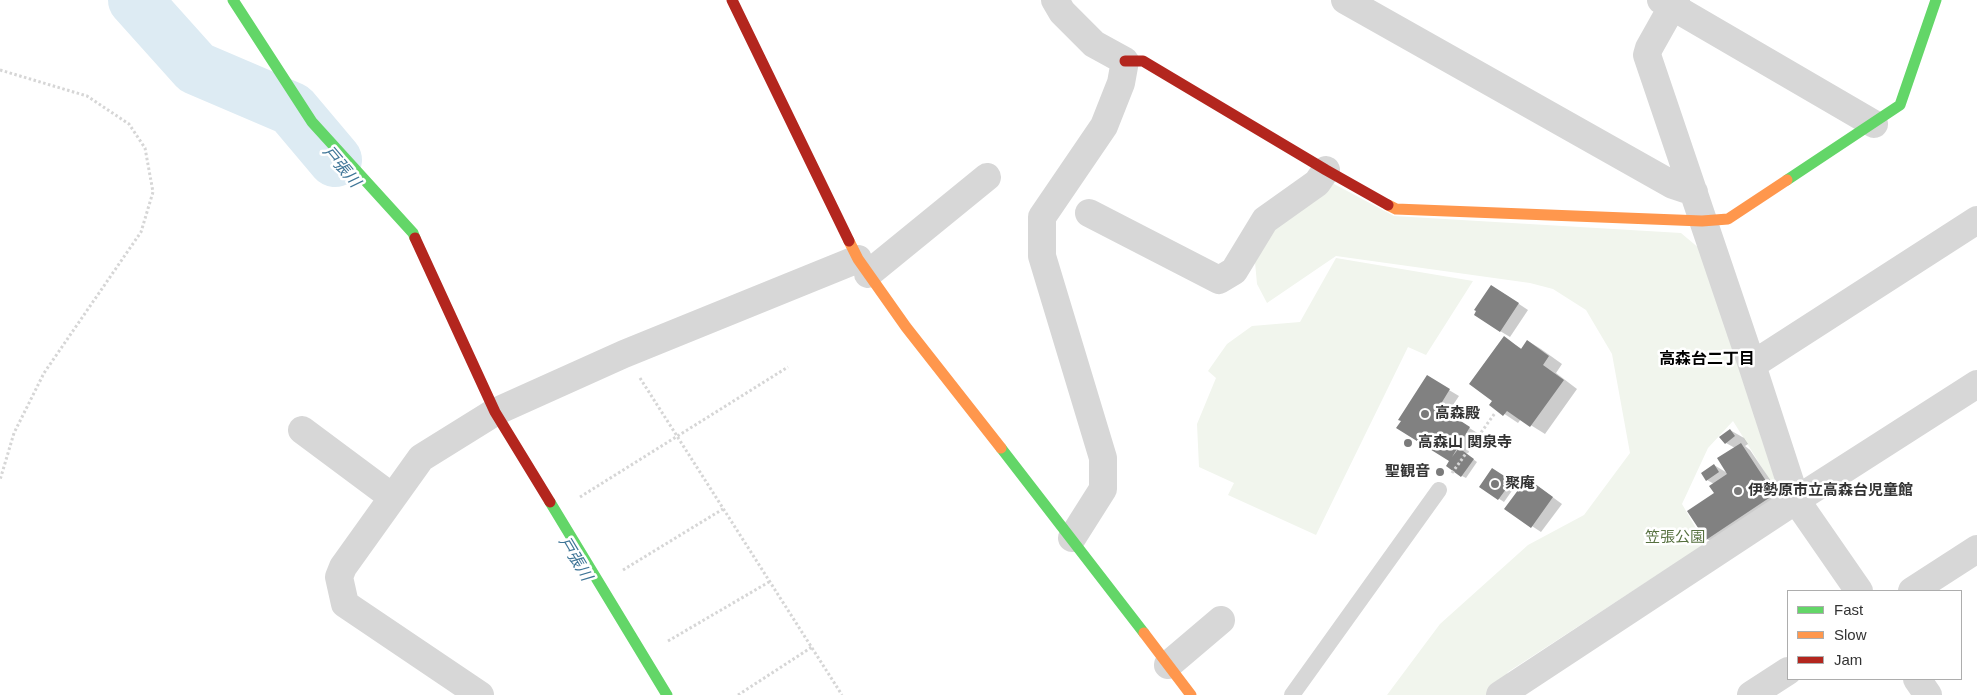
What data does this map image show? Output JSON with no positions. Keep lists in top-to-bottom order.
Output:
{
  "districts": ["高森台二丁目"],
  "water": ["戸張川"],
  "parks": ["笠張公園"],
  "places": [
    "高森殿",
    "高森山 関泉寺",
    "聖観音",
    "聚庵",
    "伊勢原市立高森台児童館"
  ],
  "legend": ["Fast", "Slow", "Jam"]
}
